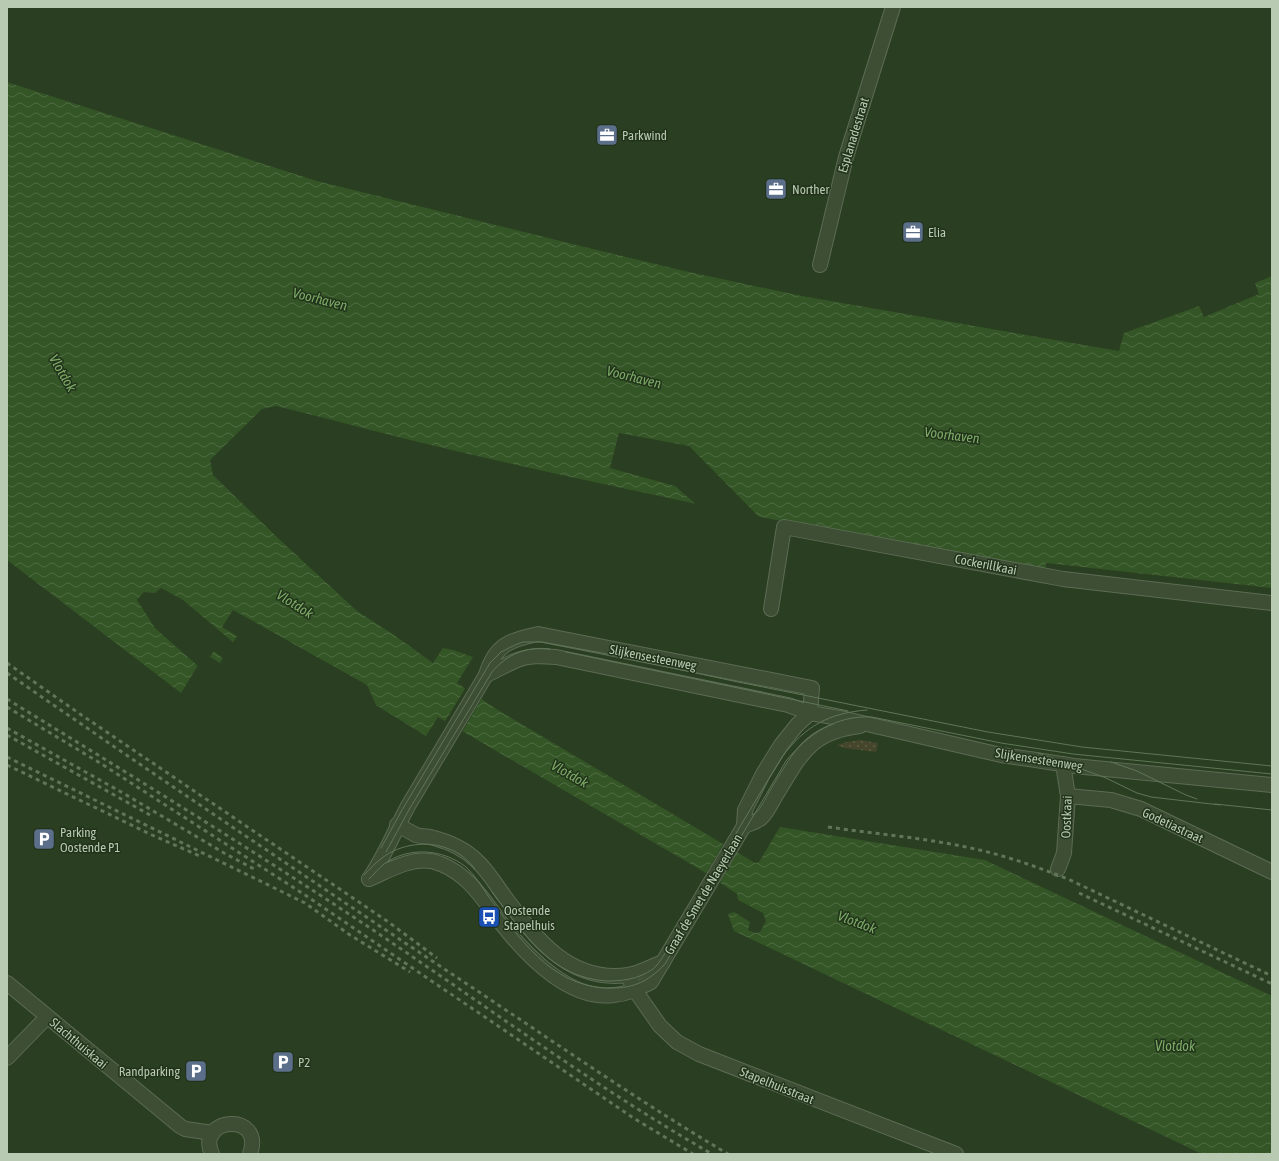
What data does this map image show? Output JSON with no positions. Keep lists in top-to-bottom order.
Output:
{
  "streets": {
    "street": [
      "Esplanadestraat",
      "Cockerillkaai",
      "Slijkensesteenweg",
      "Oostkaai",
      "Godetiastraat",
      "Graaf de Smet de Naeyerlaan",
      "Slachthuiskaai",
      "Stapelhuisstraat"
    ]
  },
  "crossings": [
    ["Slijkensesteenweg", "Oostkaai"],
    ["Slijkensesteenweg", "Graaf de Smet de Naeyerlaan"],
    ["Oostkaai", "Godetiastraat"],
    ["Graaf de Smet de Naeyerlaan", "Stapelhuisstraat"]
  ],
  "water": ["Voorhaven", "Vlotdok"],
  "places": {
    "office": ["Parkwind", "Norther", "Elia"],
    "parking": ["Parking Oostende P1", "P2", "Randparking"],
    "bus stop": ["Oostende Stapelhuis"]
  }
}
